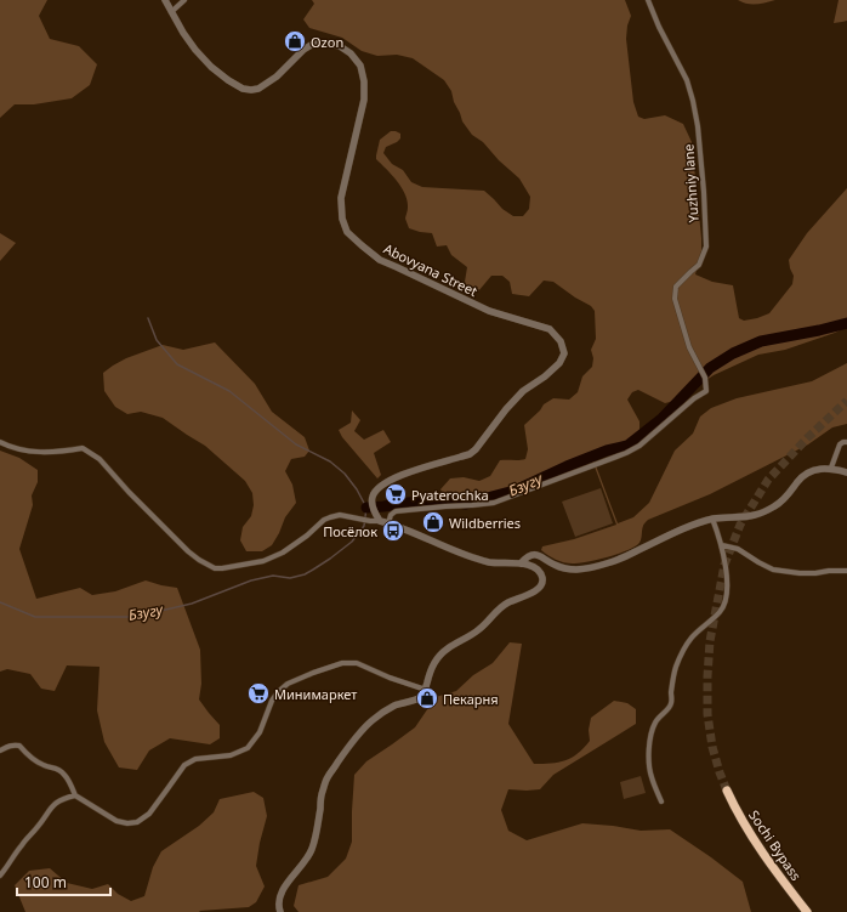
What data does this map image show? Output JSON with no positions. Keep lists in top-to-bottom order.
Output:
{
  "streets": {
    "highway": ["Sochi Bypass"],
    "street": ["Yuzhniy lane", "Abovyana Street"]
  },
  "water": ["Бзугу"],
  "places": {
    "shop": ["Ozon", "Wildberries", "Пекарня"],
    "supermarket": ["Pyaterochka", "Минимаркет"],
    "bus stop": ["Посёлок"]
  },
  "scale_bar": "100 m"
}
